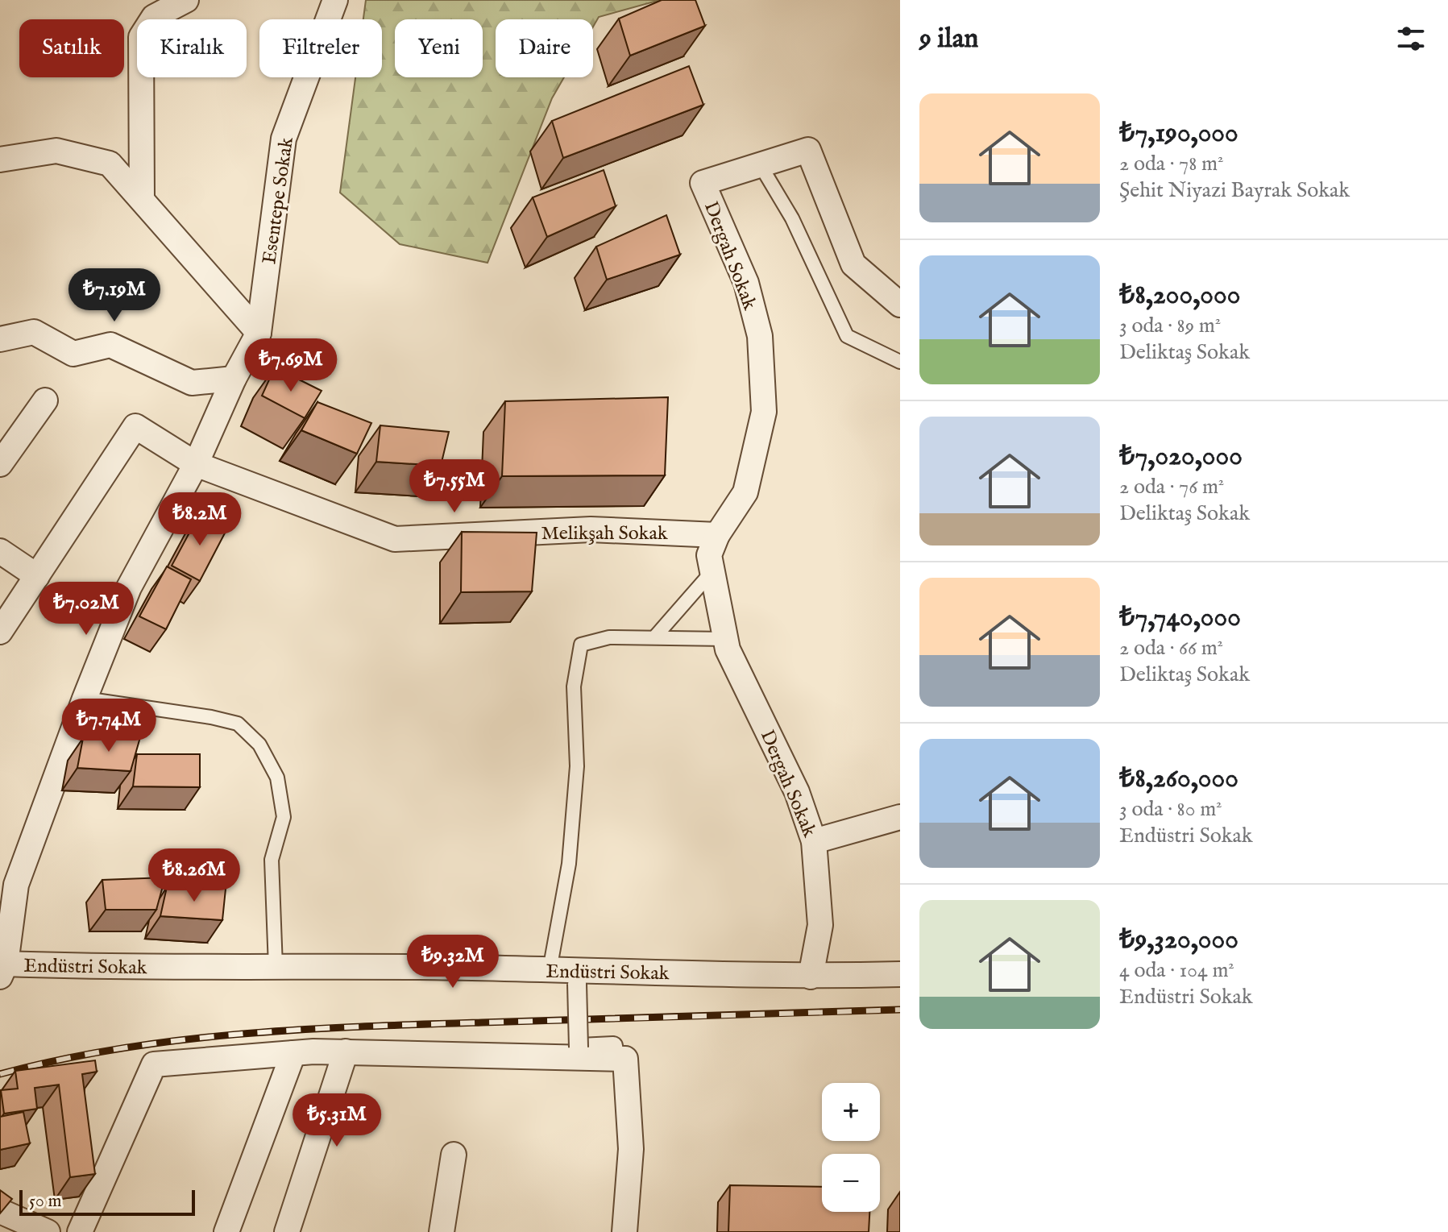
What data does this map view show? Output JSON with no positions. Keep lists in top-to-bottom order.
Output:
{
  "streets": {
    "street": [
      "Esentepe Sokak",
      "Dergah Sokak",
      "Melikşah Sokak",
      "Endüstri Sokak"
    ]
  },
  "crossings": [
    ["Dergah Sokak", "Melikşah Sokak"],
    ["Dergah Sokak", "Endüstri Sokak"]
  ],
  "scale_bar": "50 m",
  "page": {
    "heading": "9 ilan",
    "chip": [
      "Satılık",
      "Kiralık",
      "Filtreler",
      "Yeni",
      "Daire"
    ],
    "list": [
      {
        "name": "₺7,190,000",
        "note": "2 oda · 78 m² · Şehit Niyazi Bayrak Sokak"
      },
      {
        "name": "₺8,200,000",
        "note": "3 oda · 89 m² · Deliktaş Sokak"
      },
      {
        "name": "₺7,020,000",
        "note": "2 oda · 76 m² · Deliktaş Sokak"
      },
      {
        "name": "₺7,740,000",
        "note": "2 oda · 66 m² · Deliktaş Sokak"
      },
      {
        "name": "₺8,260,000",
        "note": "3 oda · 80 m² · Endüstri Sokak"
      },
      {
        "name": "₺9,320,000",
        "note": "4 oda · 104 m² · Endüstri Sokak"
      }
    ],
    "price": [
      "₺7.19M",
      "₺7.69M",
      "₺7.55M",
      "₺8.2M",
      "₺7.02M",
      "₺7.74M",
      "₺8.26M",
      "₺9.32M",
      "₺5.31M"
    ],
    "map_buttons": ["+", "−"],
    "scale": "50 m"
  }
}
